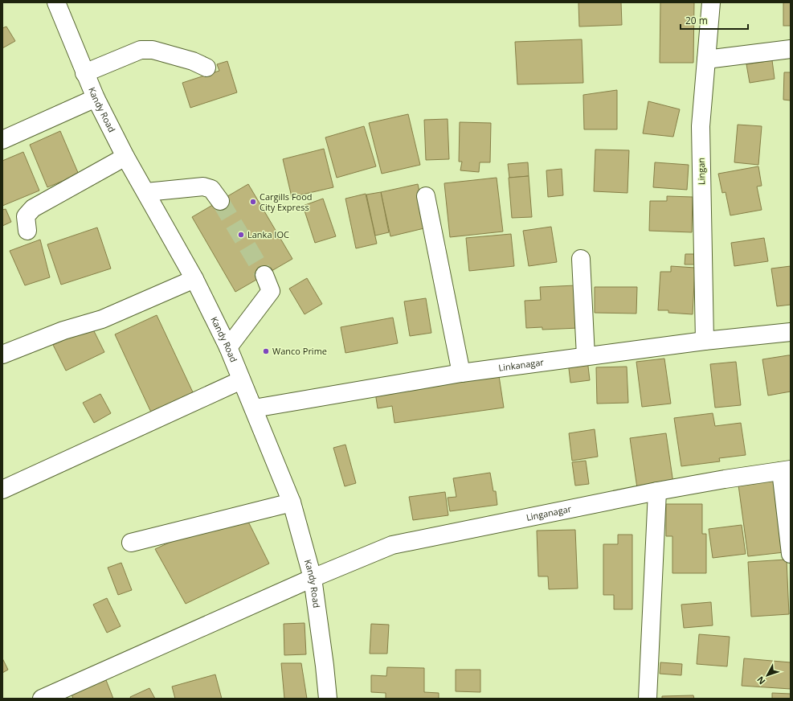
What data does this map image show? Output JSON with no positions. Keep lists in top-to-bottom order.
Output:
{
  "streets": {
    "main road": [
      "Kandy Road",
      "Lingan",
      "Linkanagar",
      "Linganagar"
    ]
  },
  "crossings": [
    ["Kandy Road", "Linkanagar"],
    ["Kandy Road", "Linganagar"],
    ["Lingan", "Linkanagar"]
  ],
  "places": ["Cargills Food City Express", "Lanka IOC", "Wanco Prime"],
  "scale_bar": "20 m",
  "north": "bottom left"
}
